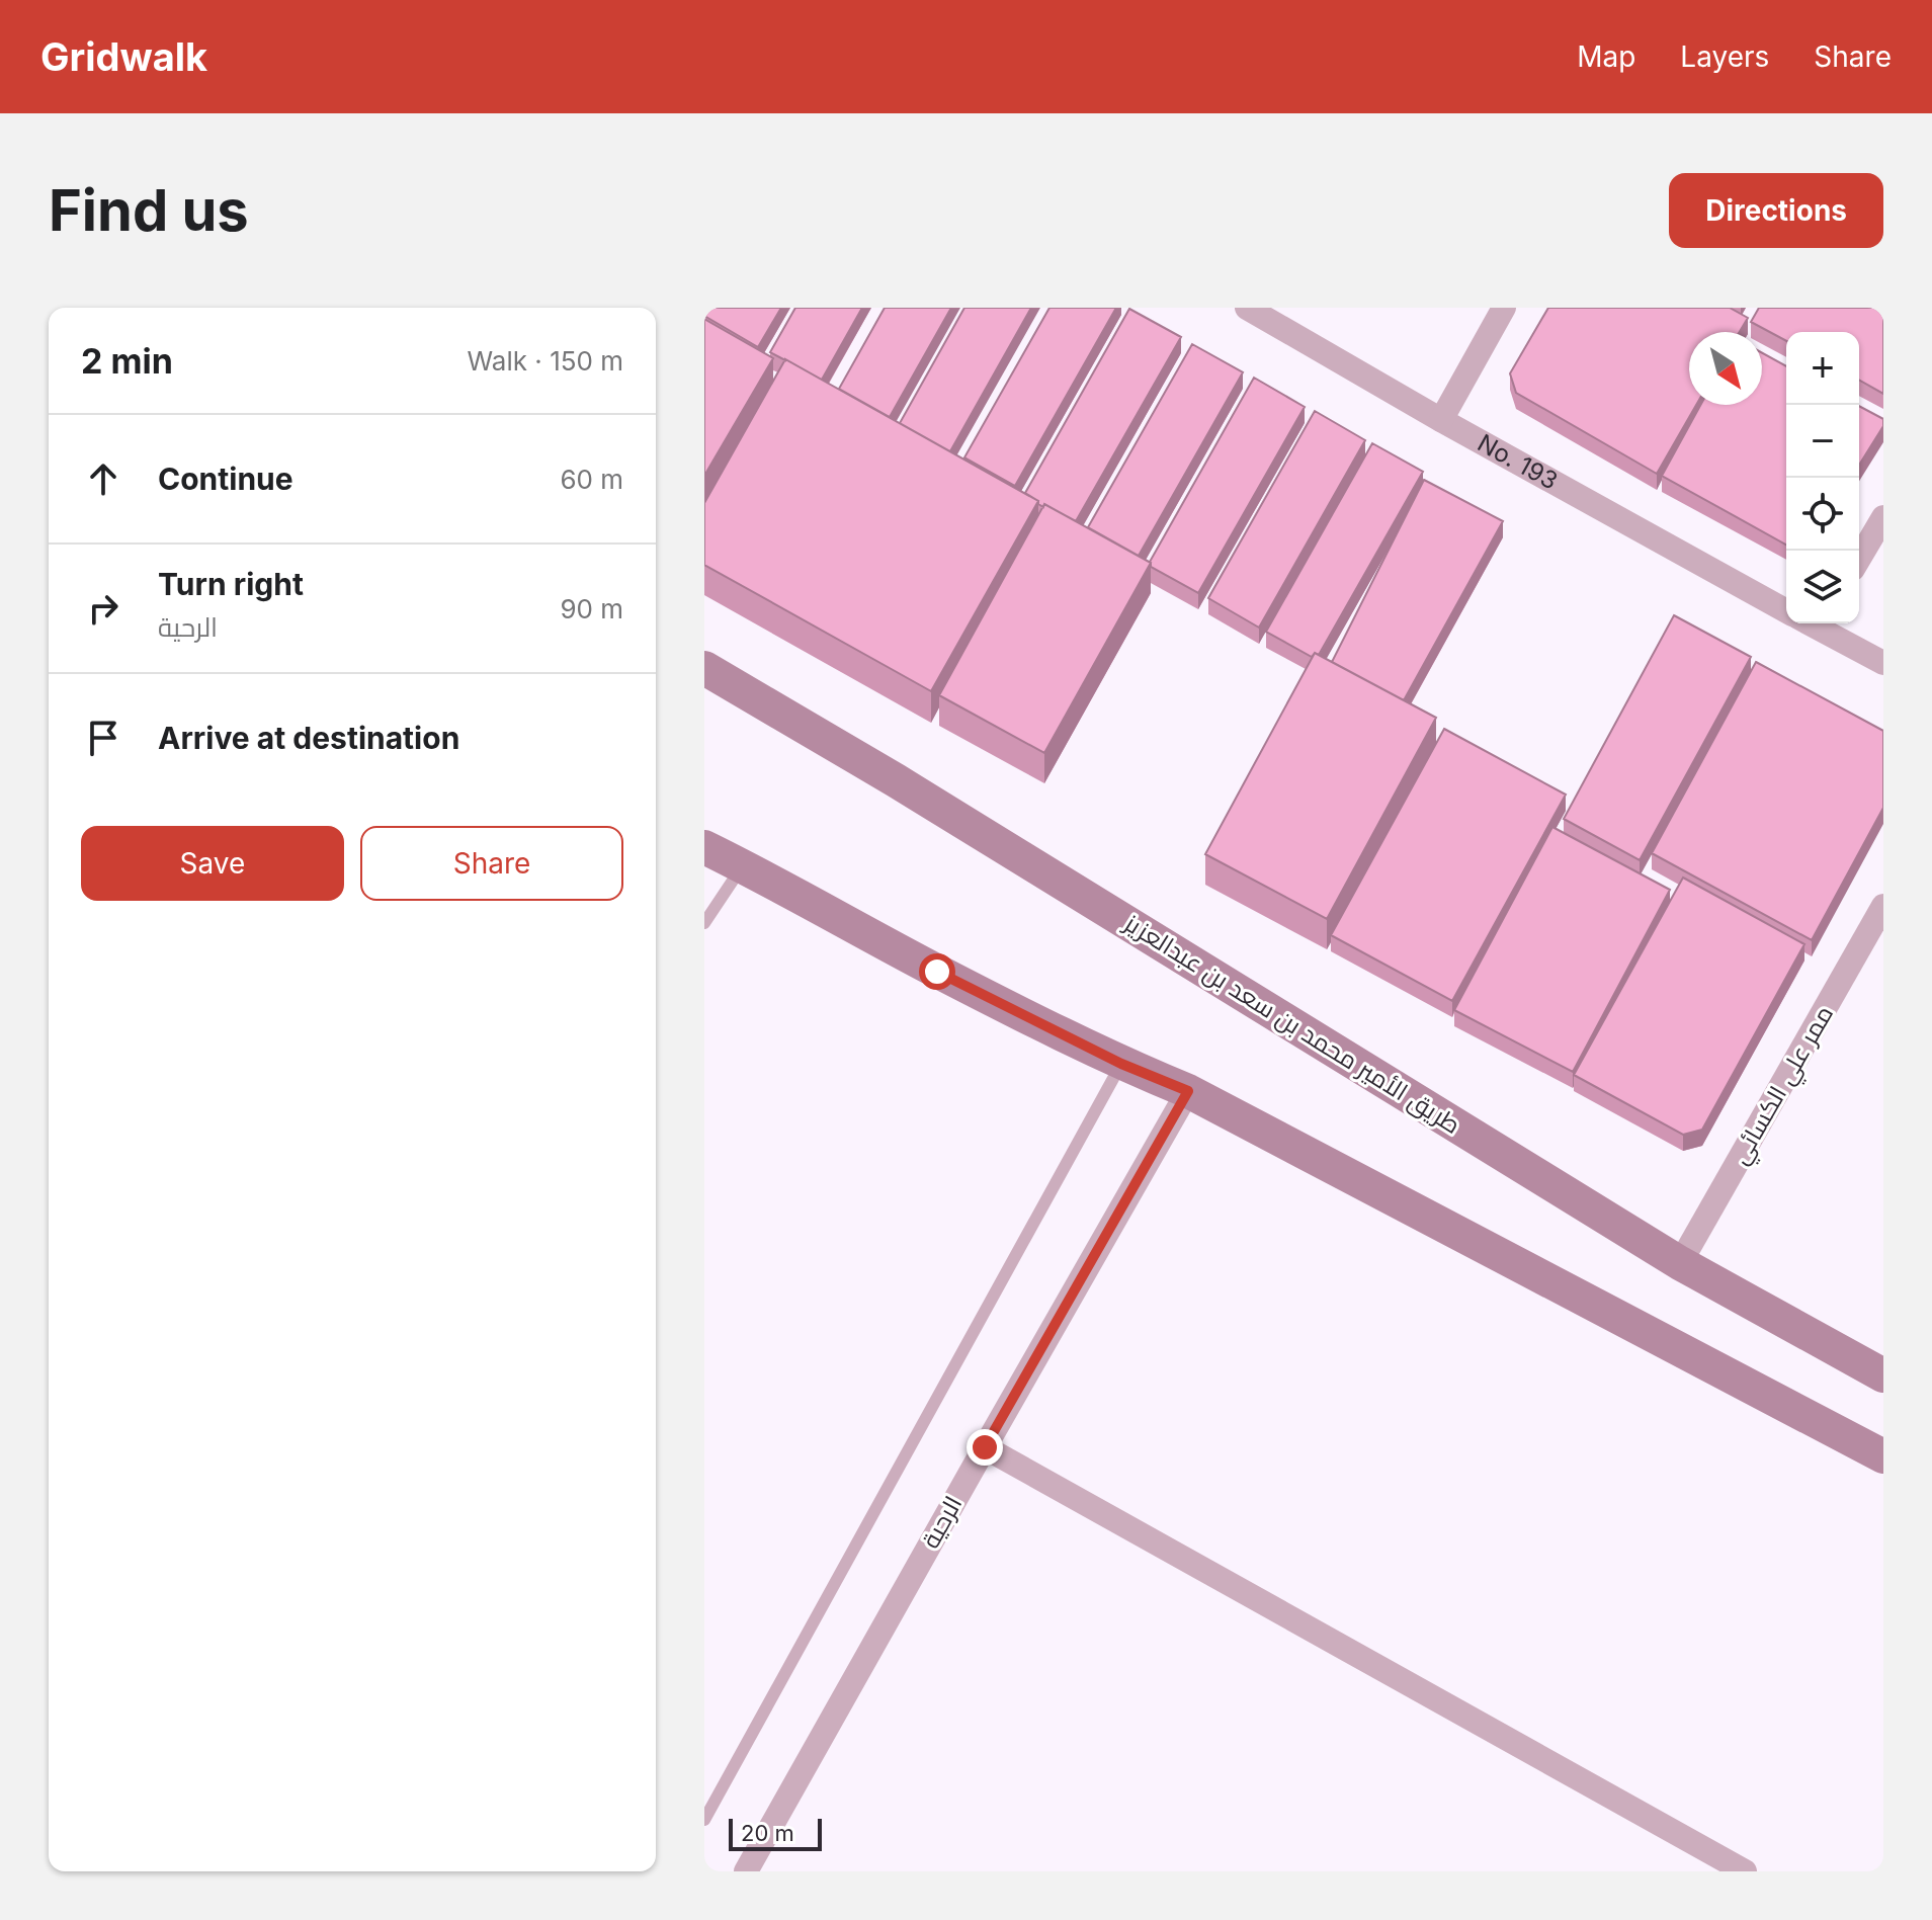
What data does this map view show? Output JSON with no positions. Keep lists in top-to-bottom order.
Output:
{
  "streets": {
    "main road": ["طريق الأمير محمد بن سعد بن عبدالعزيز"],
    "street": ["No. 193", "ممر علي الكسائي", "الرحية"]
  },
  "crossings": [
    ["طريق الأمير محمد بن سعد بن عبدالعزيز", "ممر علي الكسائي"]
  ],
  "scale_bar": "20 m",
  "north": "bottom right",
  "page": {
    "header": "Gridwalk",
    "nav": ["Map", "Layers", "Share"],
    "buttons": [
      "Directions",
      ["Save", "Share"]
    ],
    "title": "Find us",
    "heading": ["2 min", "Walk · 150 m"],
    "map_buttons": ["+", "−"],
    "list": [
      ["Continue", "60 m"],
      ["Turn right", "الرحية", "90 m"],
      "Arrive at destination"
    ],
    "scale": "20 m"
  }
}
